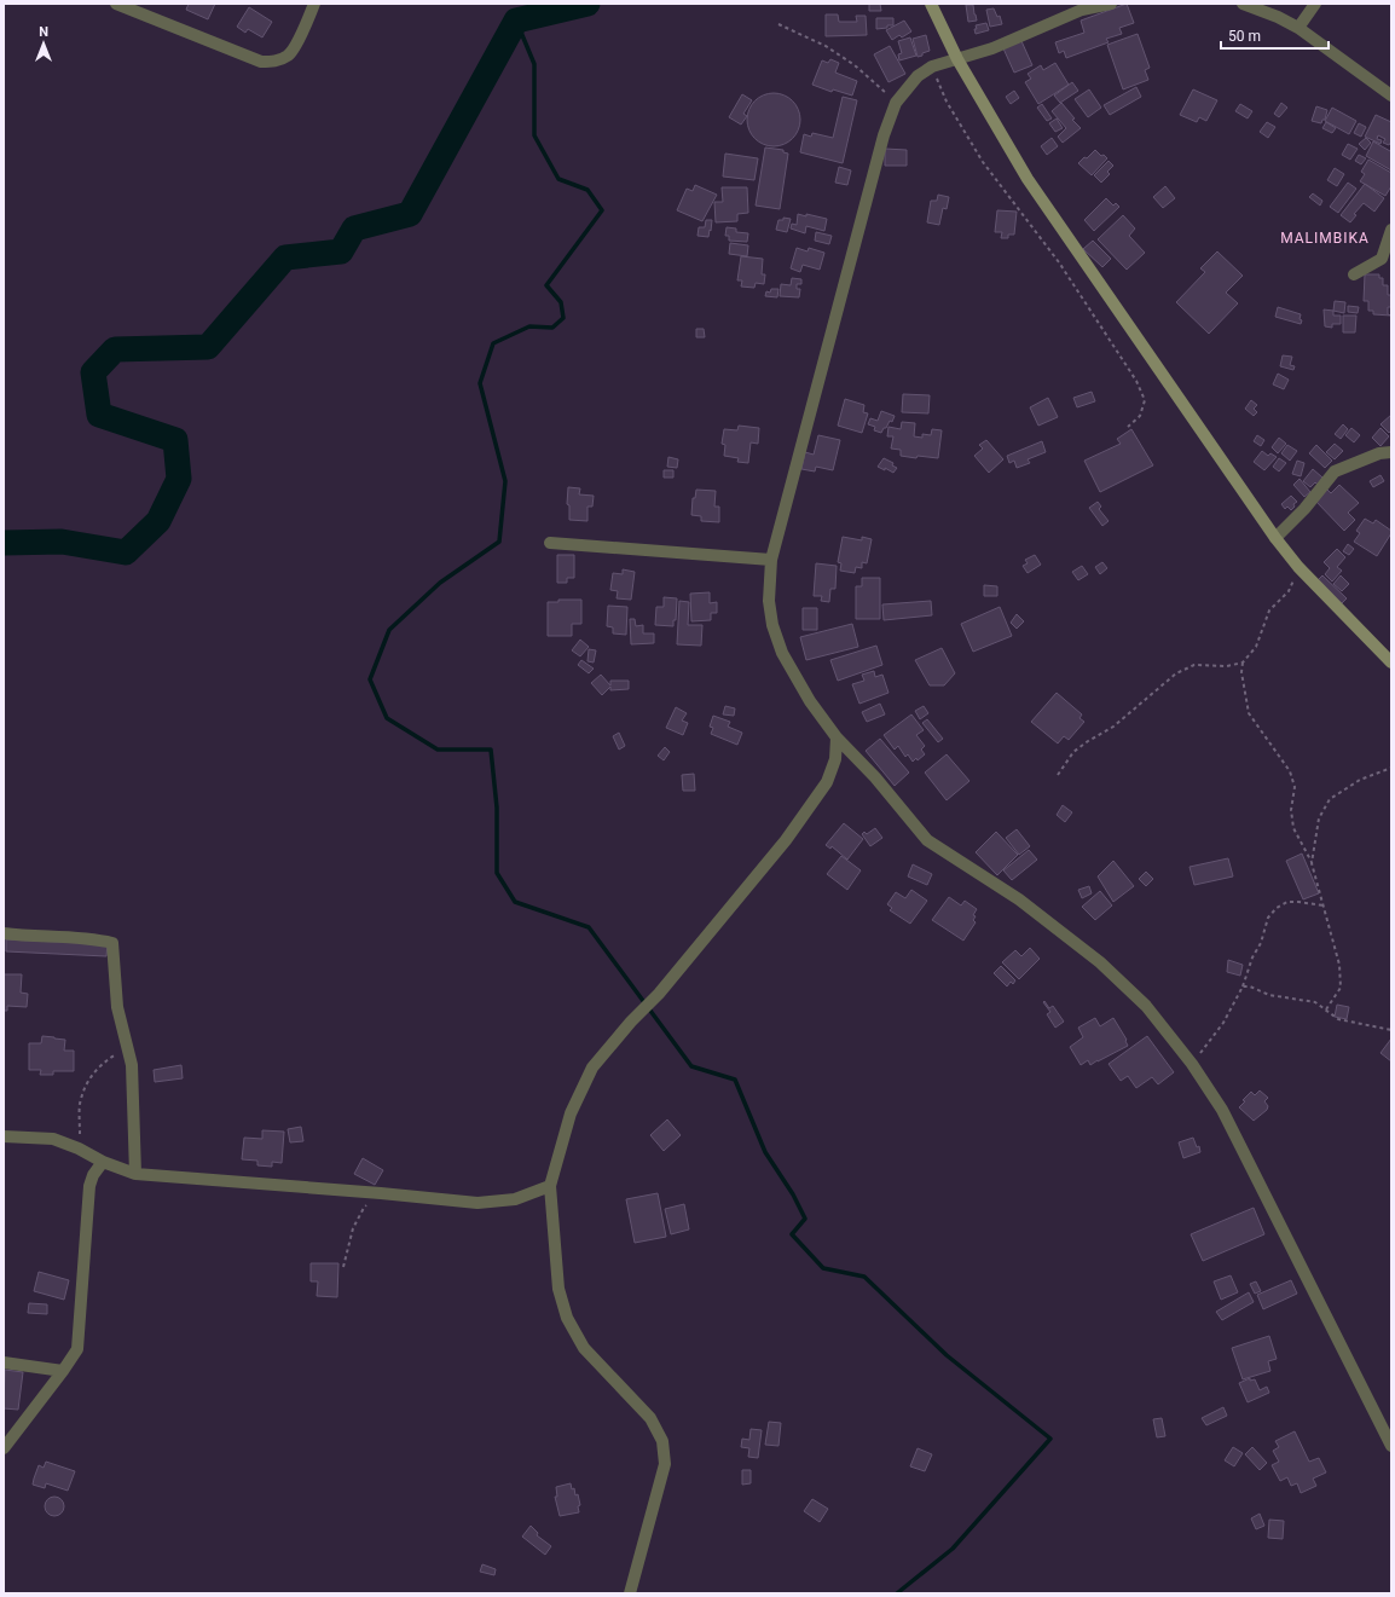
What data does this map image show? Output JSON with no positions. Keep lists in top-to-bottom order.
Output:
{
  "districts": ["MALIMBIKA"],
  "scale_bar": "50 m",
  "north": "top"
}
